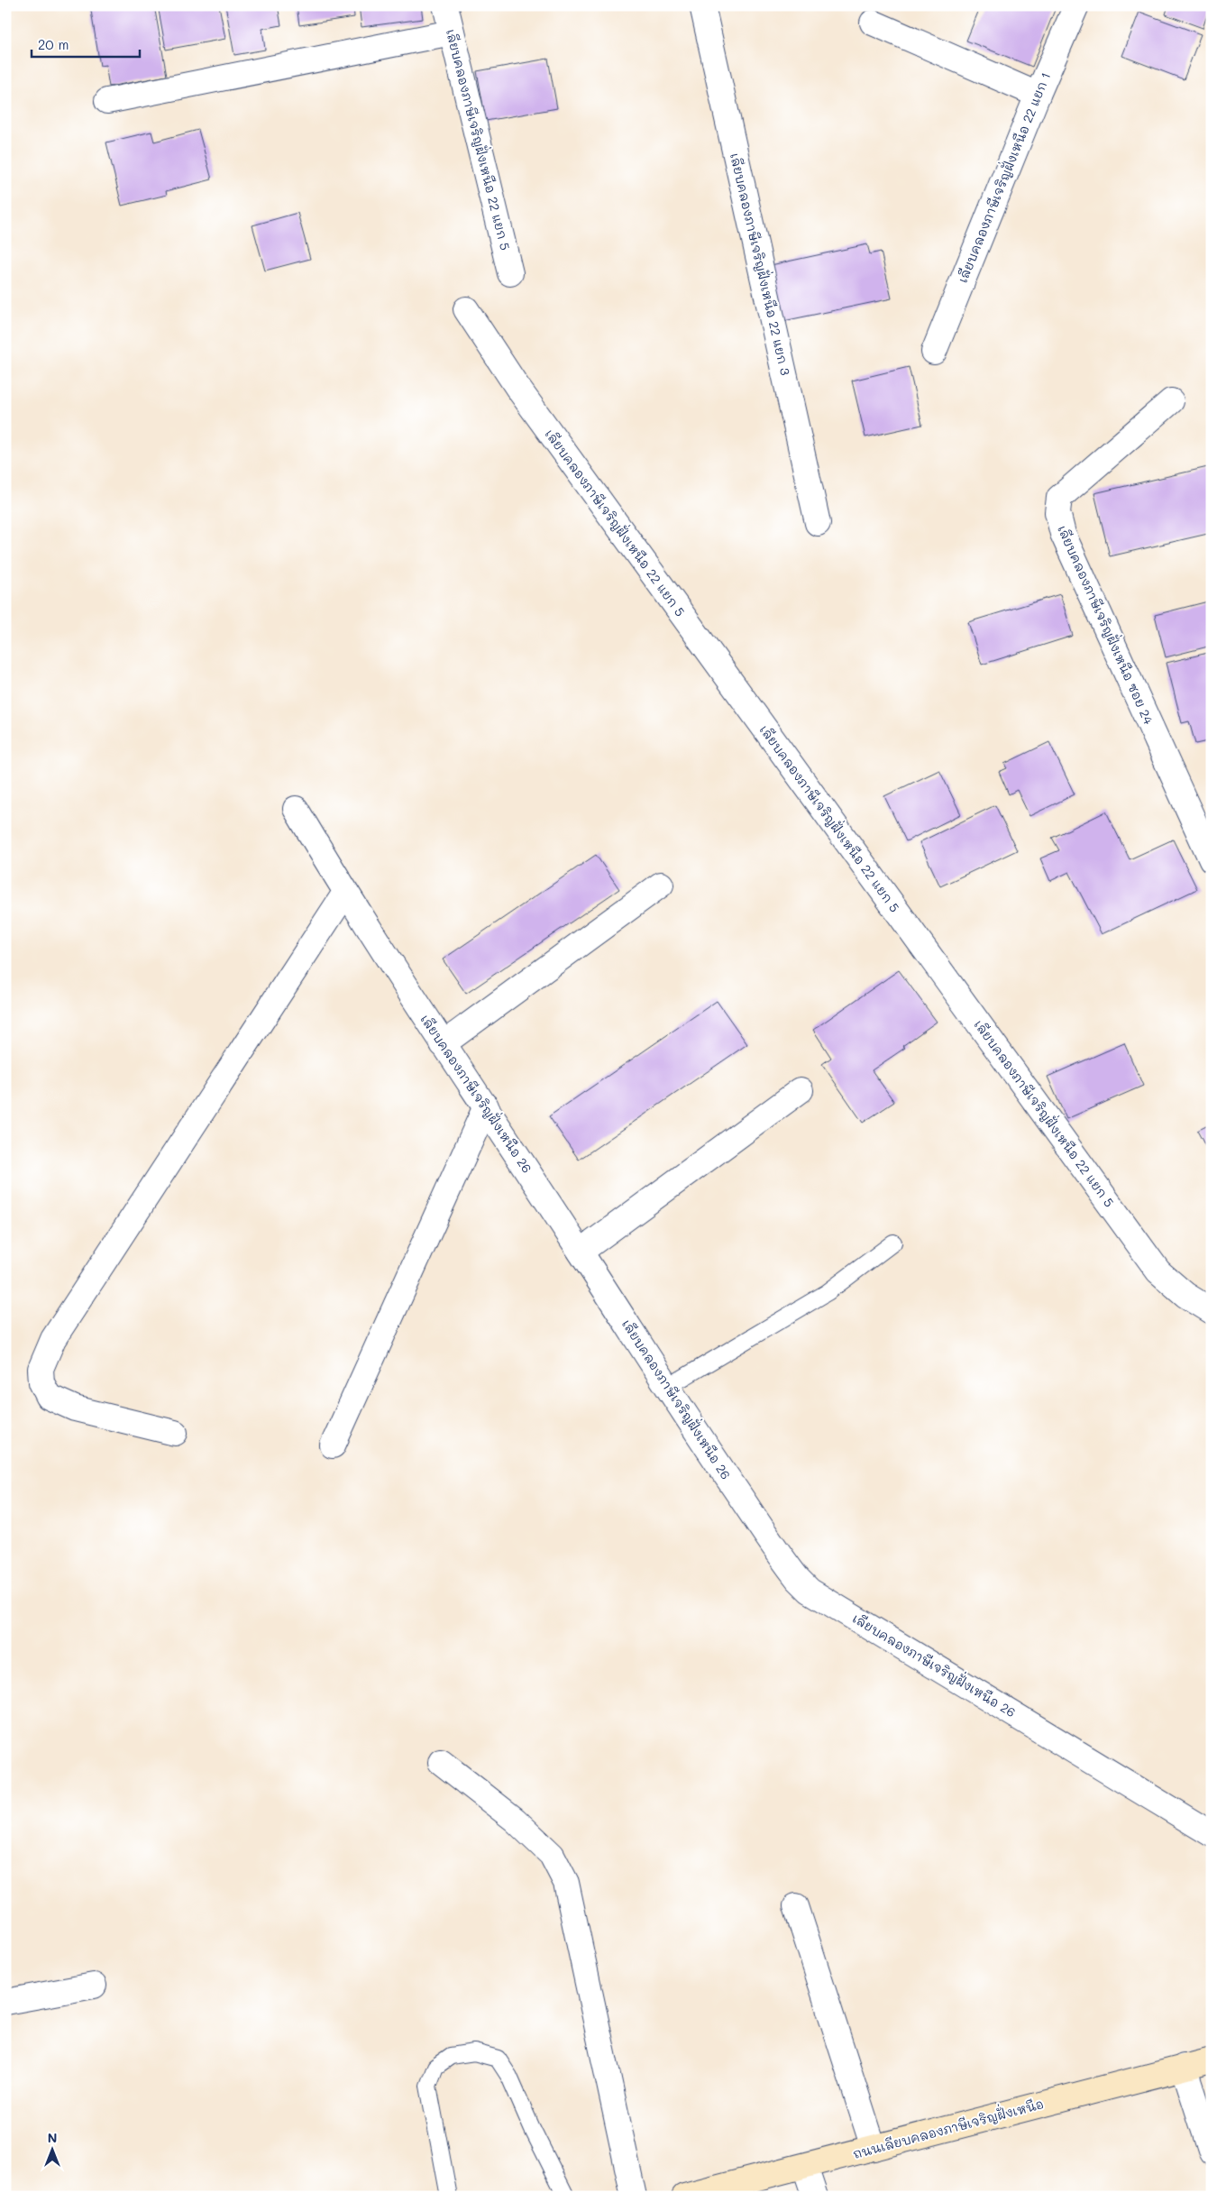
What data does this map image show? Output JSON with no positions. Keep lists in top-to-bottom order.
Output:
{
  "streets": {
    "main road": ["ถนนเลียบคลองภาษีเจริญฝั่งเหนือ"],
    "street": [
      "เลียบคลองภาษีเจริญฝั่งเหนือ 22 แยก 5",
      "เลียบคลองภาษีเจริญฝั่งเหนือ 22 แยก 1",
      "เลียบคลองภาษีเจริญฝั่งเหนือ 22 แยก 3",
      "เลียบคลองภาษีเจริญฝั่งเหนือ ซอย 24",
      "เลียบคลองภาษีเจริญฝั่งเหนือ 26"
    ]
  },
  "scale_bar": "20 m",
  "north": "top"
}
